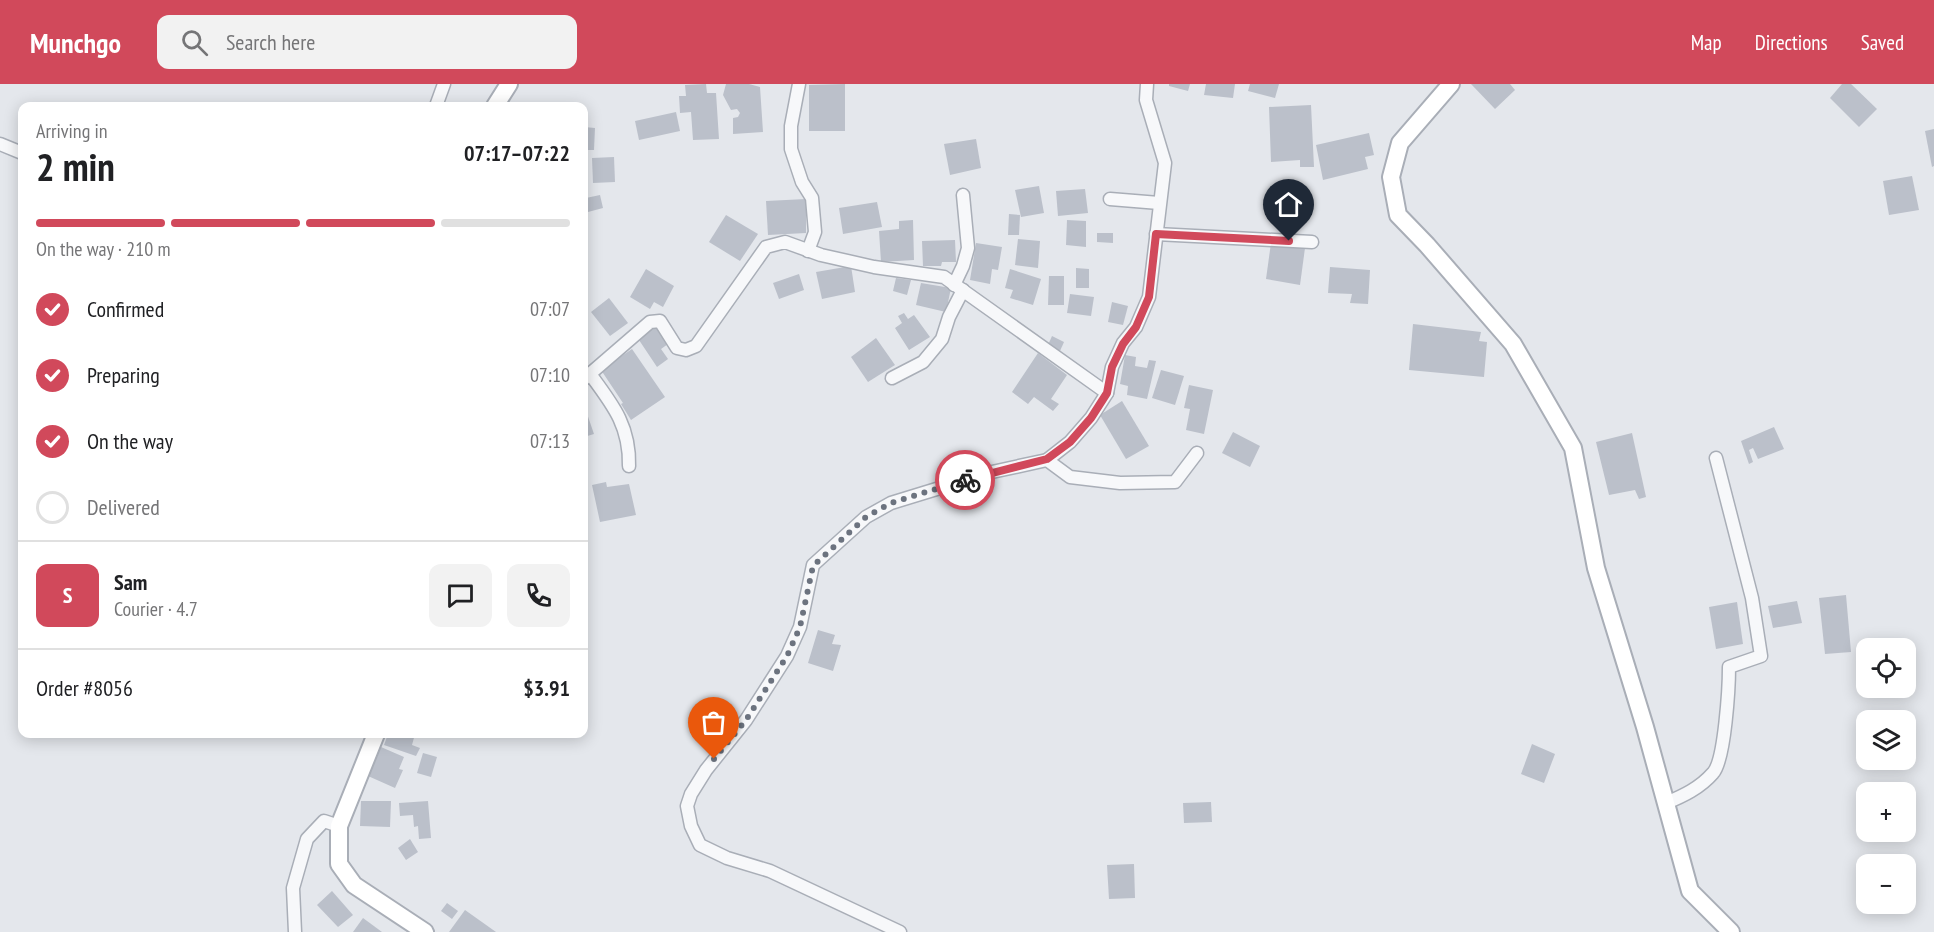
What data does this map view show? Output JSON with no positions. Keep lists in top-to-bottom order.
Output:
{
  "page": {
    "header": "Munchgo",
    "search": "Search here",
    "nav": ["Map", "Directions", "Saved"],
    "heading": ["2 min", "Arriving in", "07:17–07:22"],
    "panel": [
      "Sam",
      "Courier · 4.7",
      "Order #8056",
      "$3.91"
    ],
    "bar": "On the way · 210 m",
    "list": [
      ["Confirmed", "07:07"],
      ["Preparing", "07:10"],
      ["On the way", "07:13"],
      "Delivered"
    ],
    "round": "S",
    "map_buttons": ["+", "−"]
  }
}
